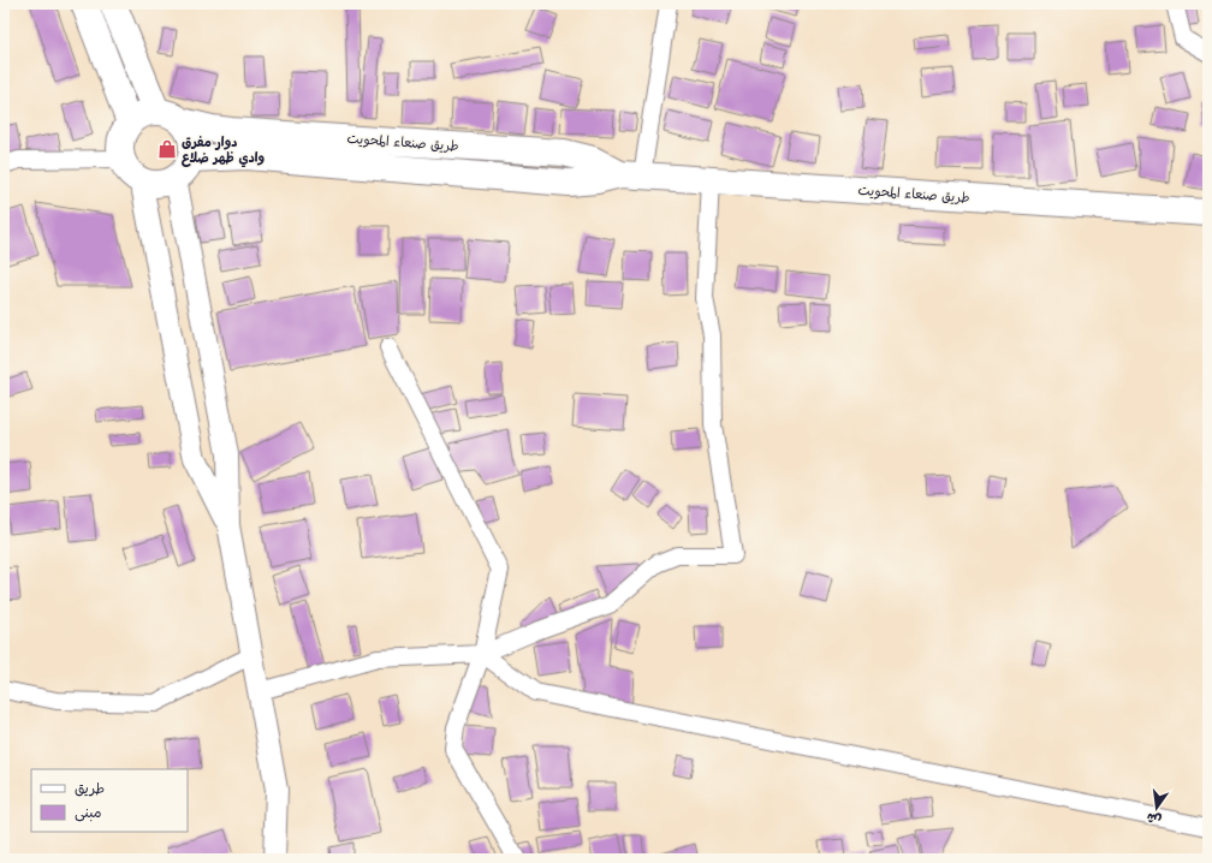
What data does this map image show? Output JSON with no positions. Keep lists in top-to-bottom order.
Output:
{
  "streets": {
    "main road": ["طريق صنعاء المحويت"]
  },
  "places": {
    "shop": ["دوار مفرق وادي ظهر ضلاع"]
  },
  "legend": ["طريق", "مبنى"],
  "north": "bottom"
}
